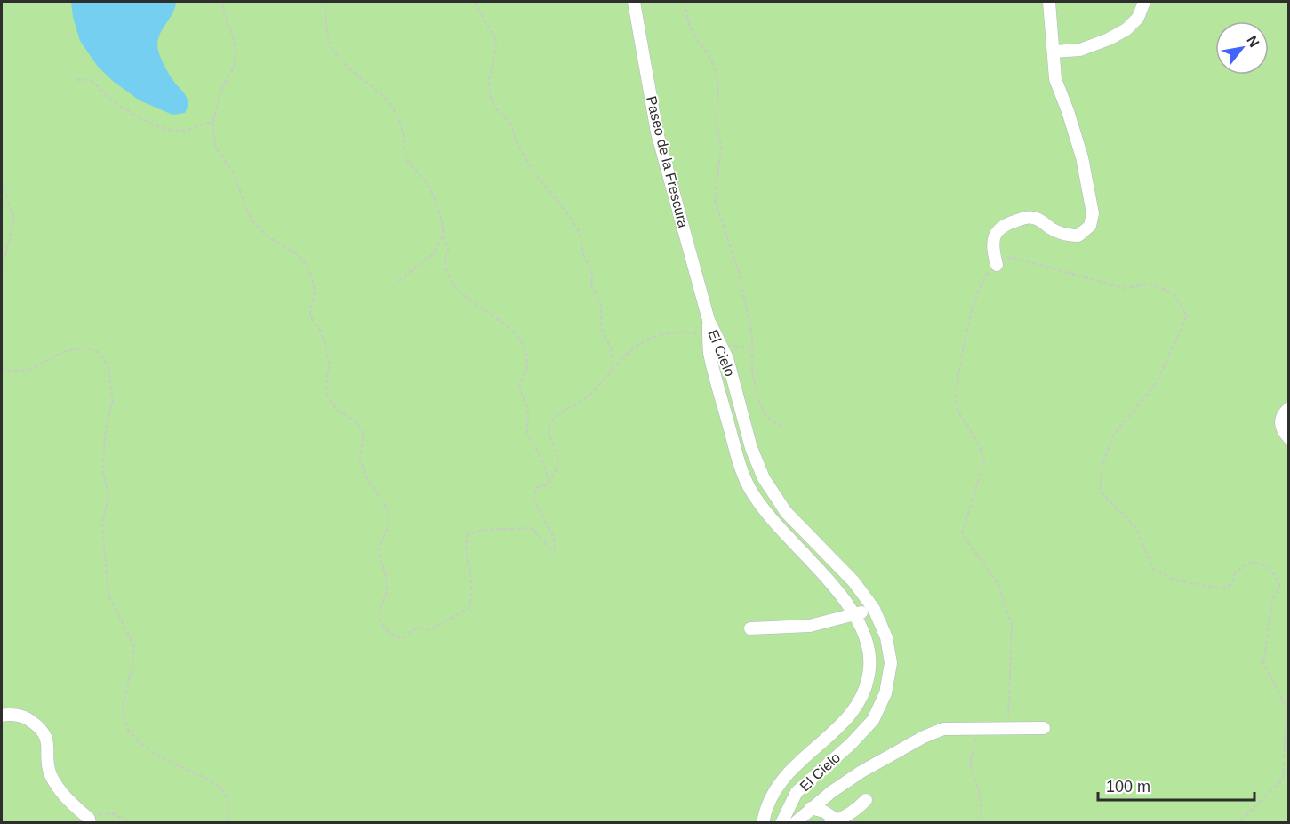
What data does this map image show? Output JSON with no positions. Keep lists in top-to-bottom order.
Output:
{
  "streets": {
    "street": ["Paseo de la Frescura", "El Cielo"]
  },
  "crossings": [
    ["Paseo de la Frescura", "El Cielo"]
  ],
  "scale_bar": "100 m",
  "north": "top right"
}
